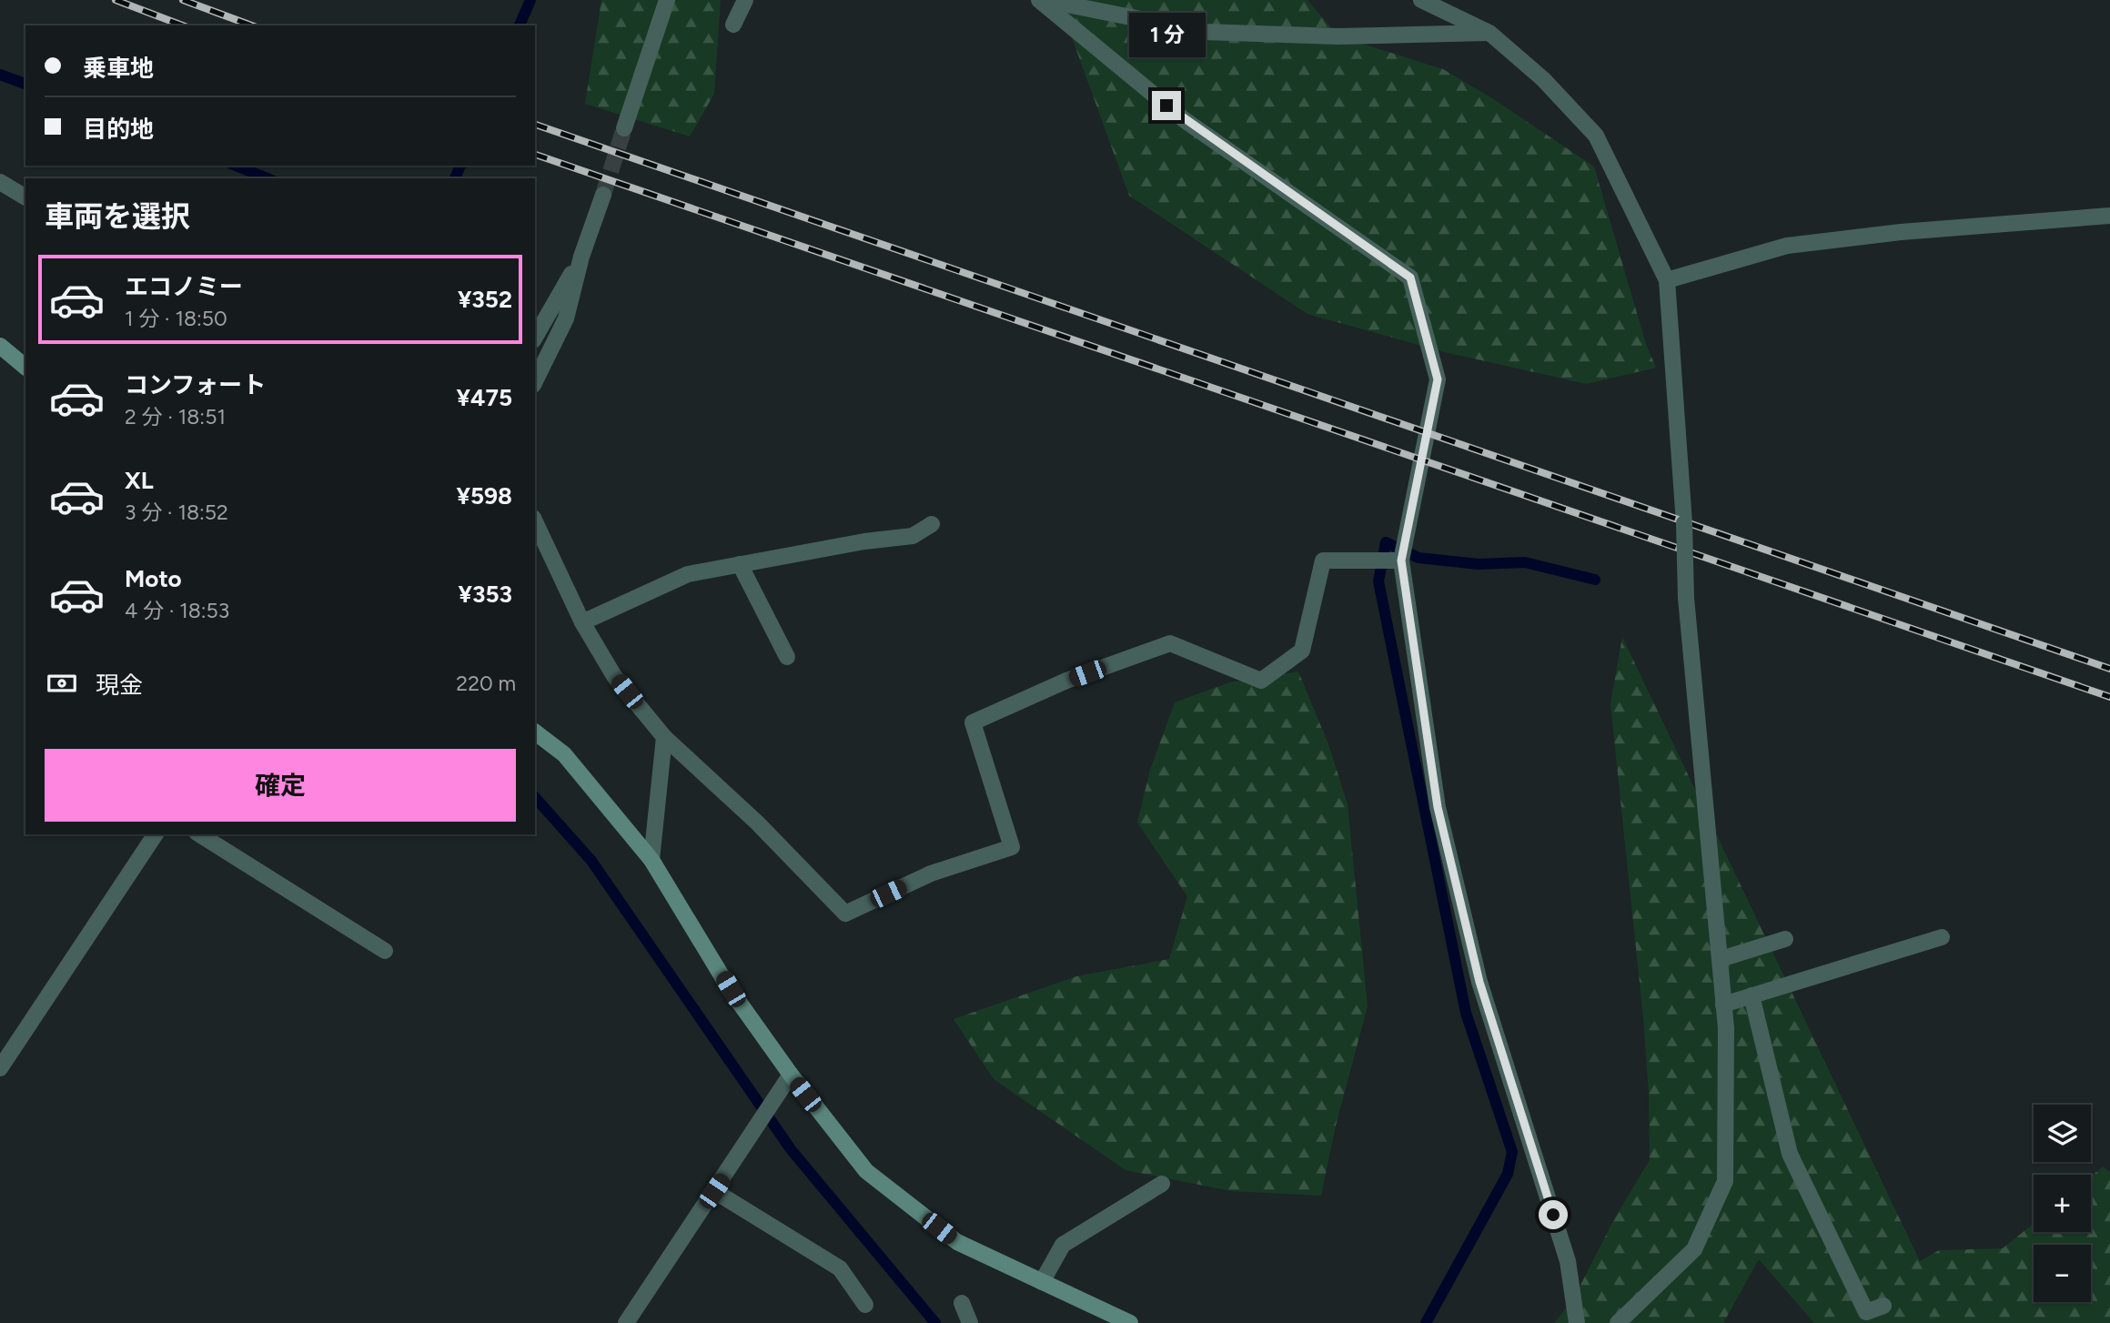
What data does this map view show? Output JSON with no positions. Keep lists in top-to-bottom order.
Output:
{
  "page": {
    "bubble": "1 分",
    "banner": ["乗車地", "目的地"],
    "heading": "車両を選択",
    "list": [
      {
        "name": "エコノミー",
        "note": "1 分 · 18:50",
        "value": "¥352"
      },
      {
        "name": "コンフォート",
        "note": "2 分 · 18:51",
        "value": "¥475"
      },
      {
        "name": "XL",
        "note": "3 分 · 18:52",
        "value": "¥598"
      },
      {
        "name": "Moto",
        "note": "4 分 · 18:53",
        "value": "¥353"
      }
    ],
    "pay": ["現金", "220 m"],
    "buttons": "確定",
    "map_buttons": ["+", "−"]
  }
}
